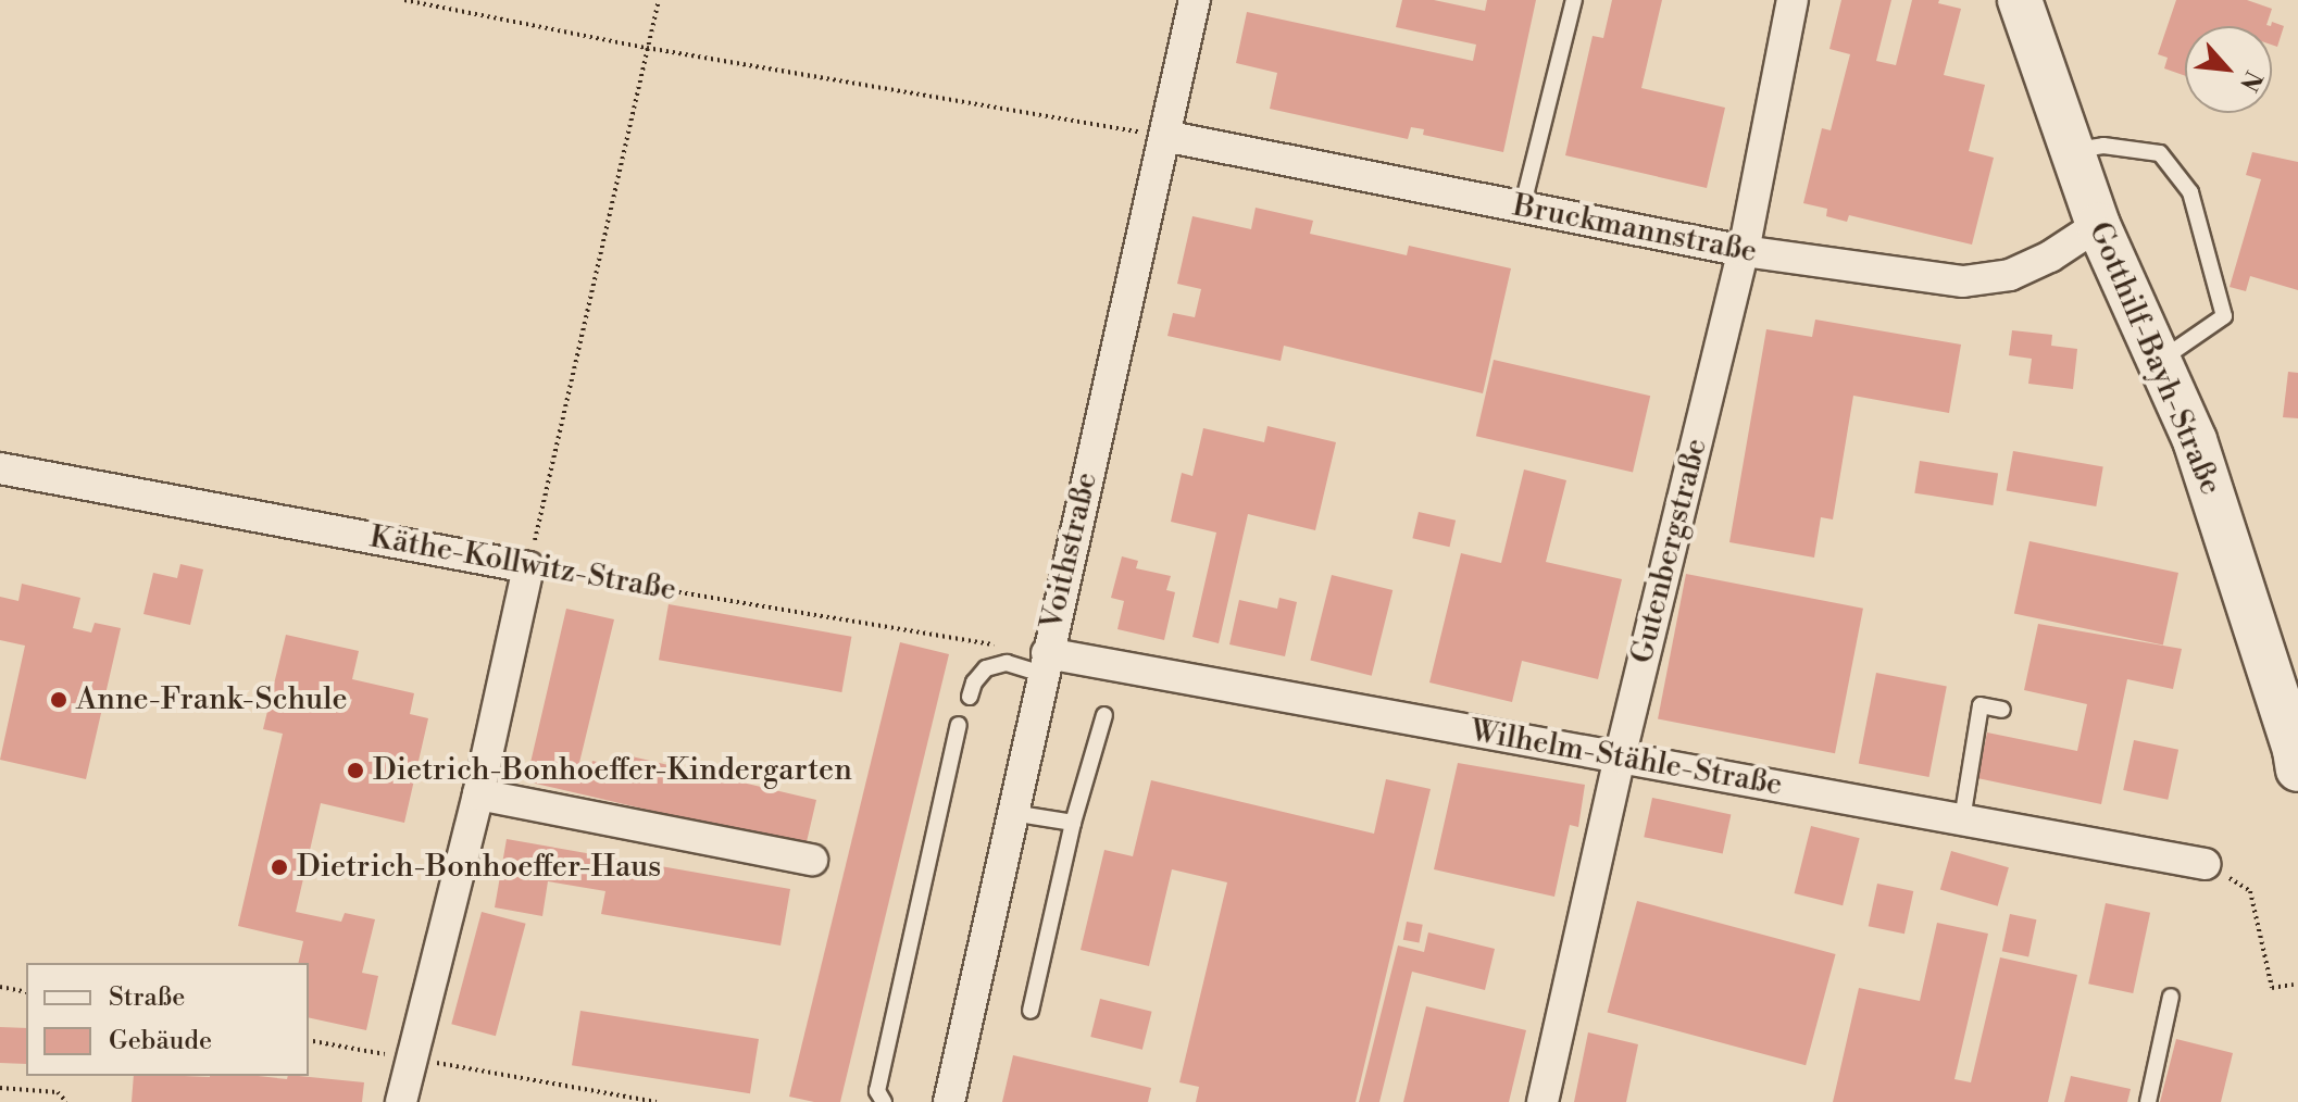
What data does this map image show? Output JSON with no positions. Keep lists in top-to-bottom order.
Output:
{
  "streets": {
    "street": [
      "Bruckmannstraße",
      "Gotthilf-Bayh-Straße",
      "Voithstraße",
      "Gutenbergstraße",
      "Käthe-Kollwitz-Straße",
      "Wilhelm-Stähle-Straße"
    ]
  },
  "crossings": [
    ["Bruckmannstraße", "Gotthilf-Bayh-Straße"],
    ["Bruckmannstraße", "Voithstraße"],
    ["Bruckmannstraße", "Gutenbergstraße"],
    ["Voithstraße", "Wilhelm-Stähle-Straße"],
    ["Gutenbergstraße", "Wilhelm-Stähle-Straße"]
  ],
  "places": ["Anne-Frank-Schule", "Dietrich-Bonhoeffer-Kindergarten", "Dietrich-Bonhoeffer-Haus"],
  "legend": ["Straße", "Gebäude"],
  "north": "bottom right"
}
